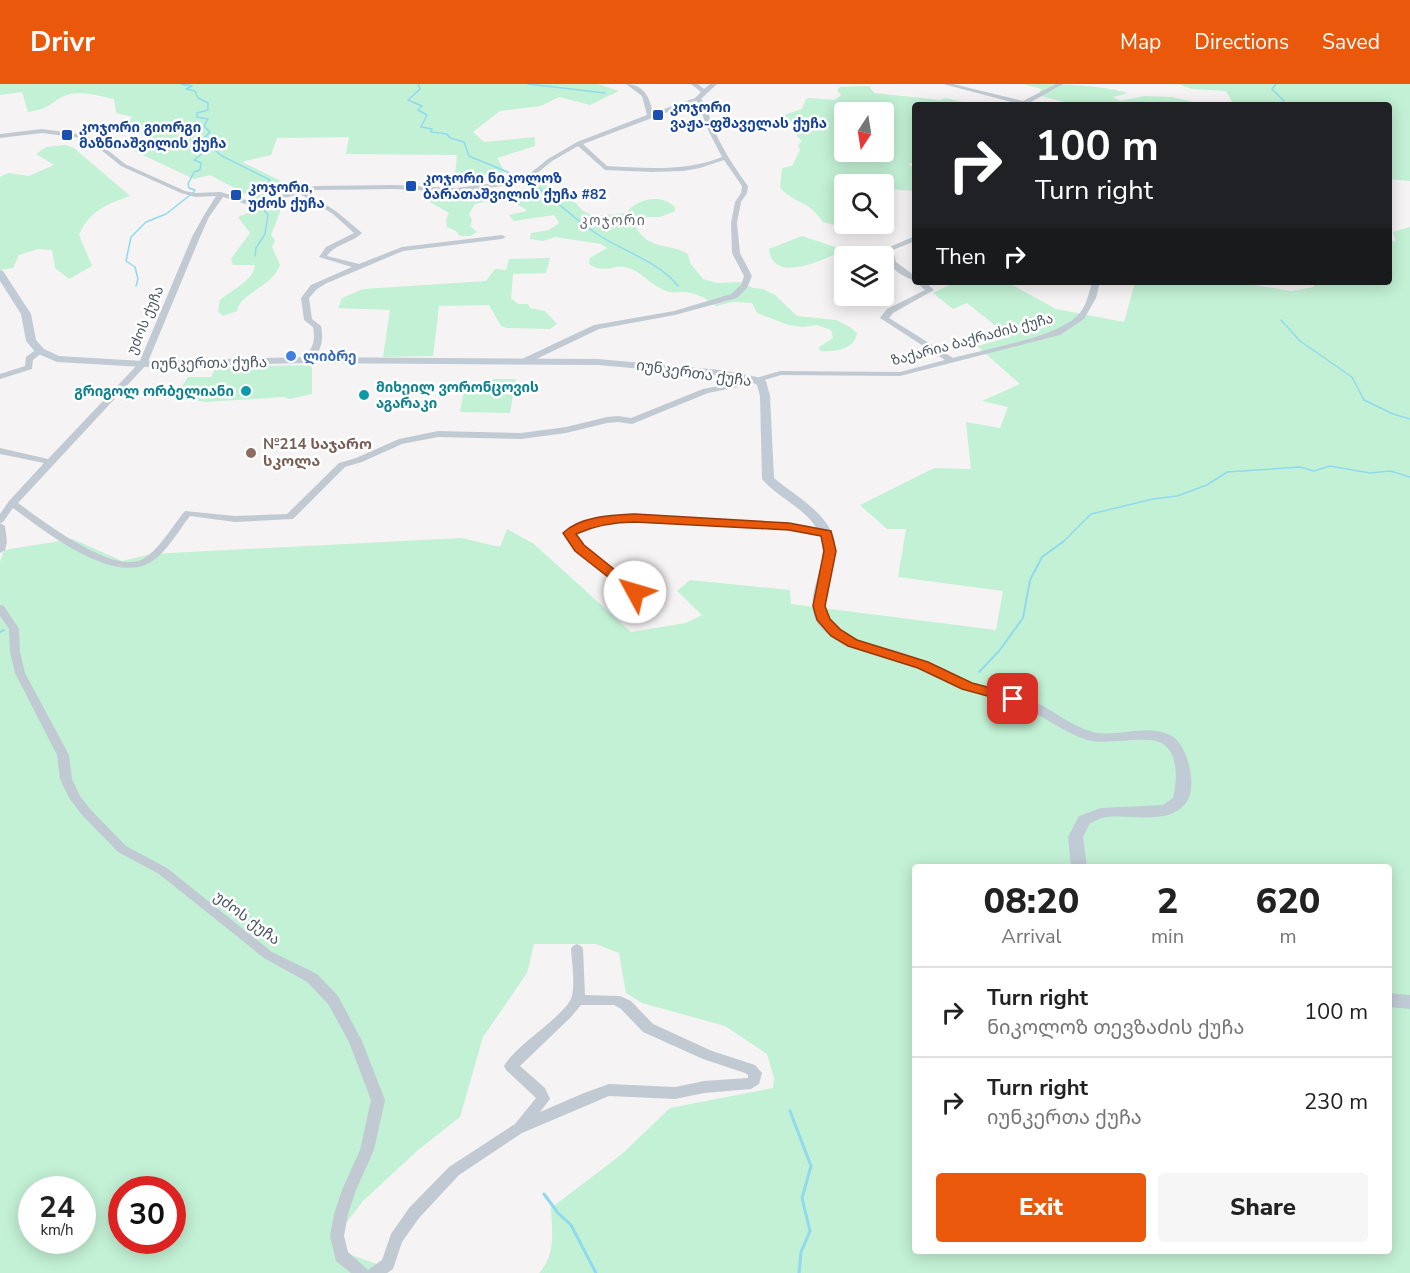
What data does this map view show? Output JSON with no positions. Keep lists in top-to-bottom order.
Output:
{
  "streets": {
    "main road": ["იუნკერთა ქუჩა"],
    "street": ["უძოს ქუჩა", "ზაქარია ბაქრაძის ქუჩა"]
  },
  "crossings": [
    ["უძოს ქუჩა", "ზაქარია ბაქრაძის ქუჩა"],
    ["უძოს ქუჩა", "იუნკერთა ქუჩა"],
    ["ზაქარია ბაქრაძის ქუჩა", "იუნკერთა ქუჩა"]
  ],
  "districts": ["კოჯორი"],
  "places": {
    "transit": [
      "კოჯორი ვაჟა-ფშაველას ქუჩა",
      "კოჯორი გიორგი მაზნიაშვილის ქუჩა",
      "კოჯორი ნიკოლოზ ბარათაშვილის ქუჩა #82",
      "კოჯორი, უძოს ქუჩა"
    ],
    "other": [
      "ლიბრე",
      "გრიგოლ ორბელიანი",
      "მიხეილ ვორონცოვის აგარაკი",
      "№214 საჯარო სკოლა"
    ]
  },
  "north": "bottom",
  "page": {
    "header": "Drivr",
    "nav": ["Map", "Directions", "Saved"],
    "turn": ["100 m", "Turn right"],
    "then": "Then",
    "eta": [
      "08:20",
      "Arrival",
      "2",
      "min",
      "620",
      "m"
    ],
    "list": [
      {
        "name": "Turn right",
        "note": "ნიკოლოზ თევზაძის ქუჩა",
        "value": "100 m"
      },
      {
        "name": "Turn right",
        "note": "იუნკერთა ქუჩა",
        "value": "230 m"
      }
    ],
    "buttons": ["Exit", "Share"],
    "speed": "24 km/h",
    "limit": "30"
  }
}
